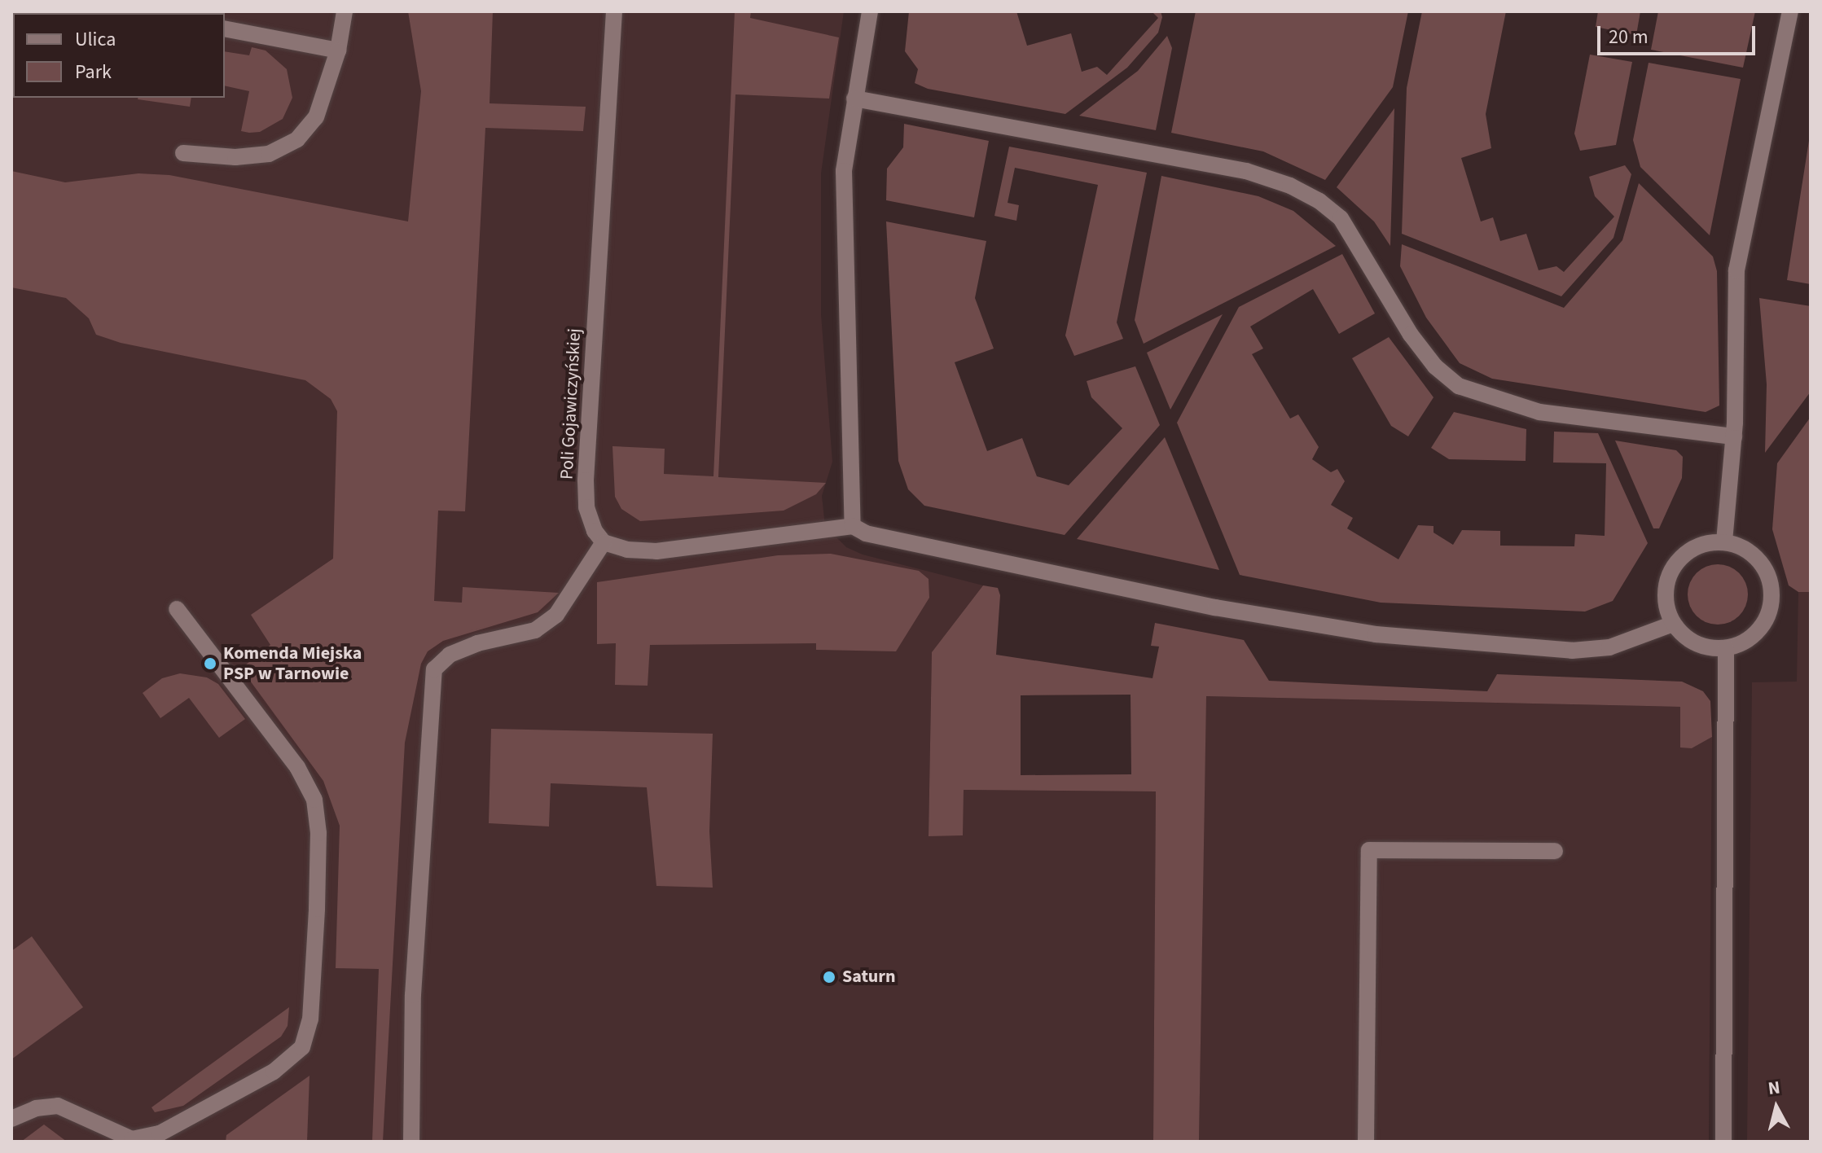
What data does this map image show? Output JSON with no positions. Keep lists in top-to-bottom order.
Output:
{
  "streets": {
    "street": ["Poli Gojawiczyńskiej"]
  },
  "places": ["Komenda Miejska PSP w Tarnowie", "Saturn"],
  "legend": ["Ulica", "Park"],
  "scale_bar": "20 m",
  "north": "top"
}
